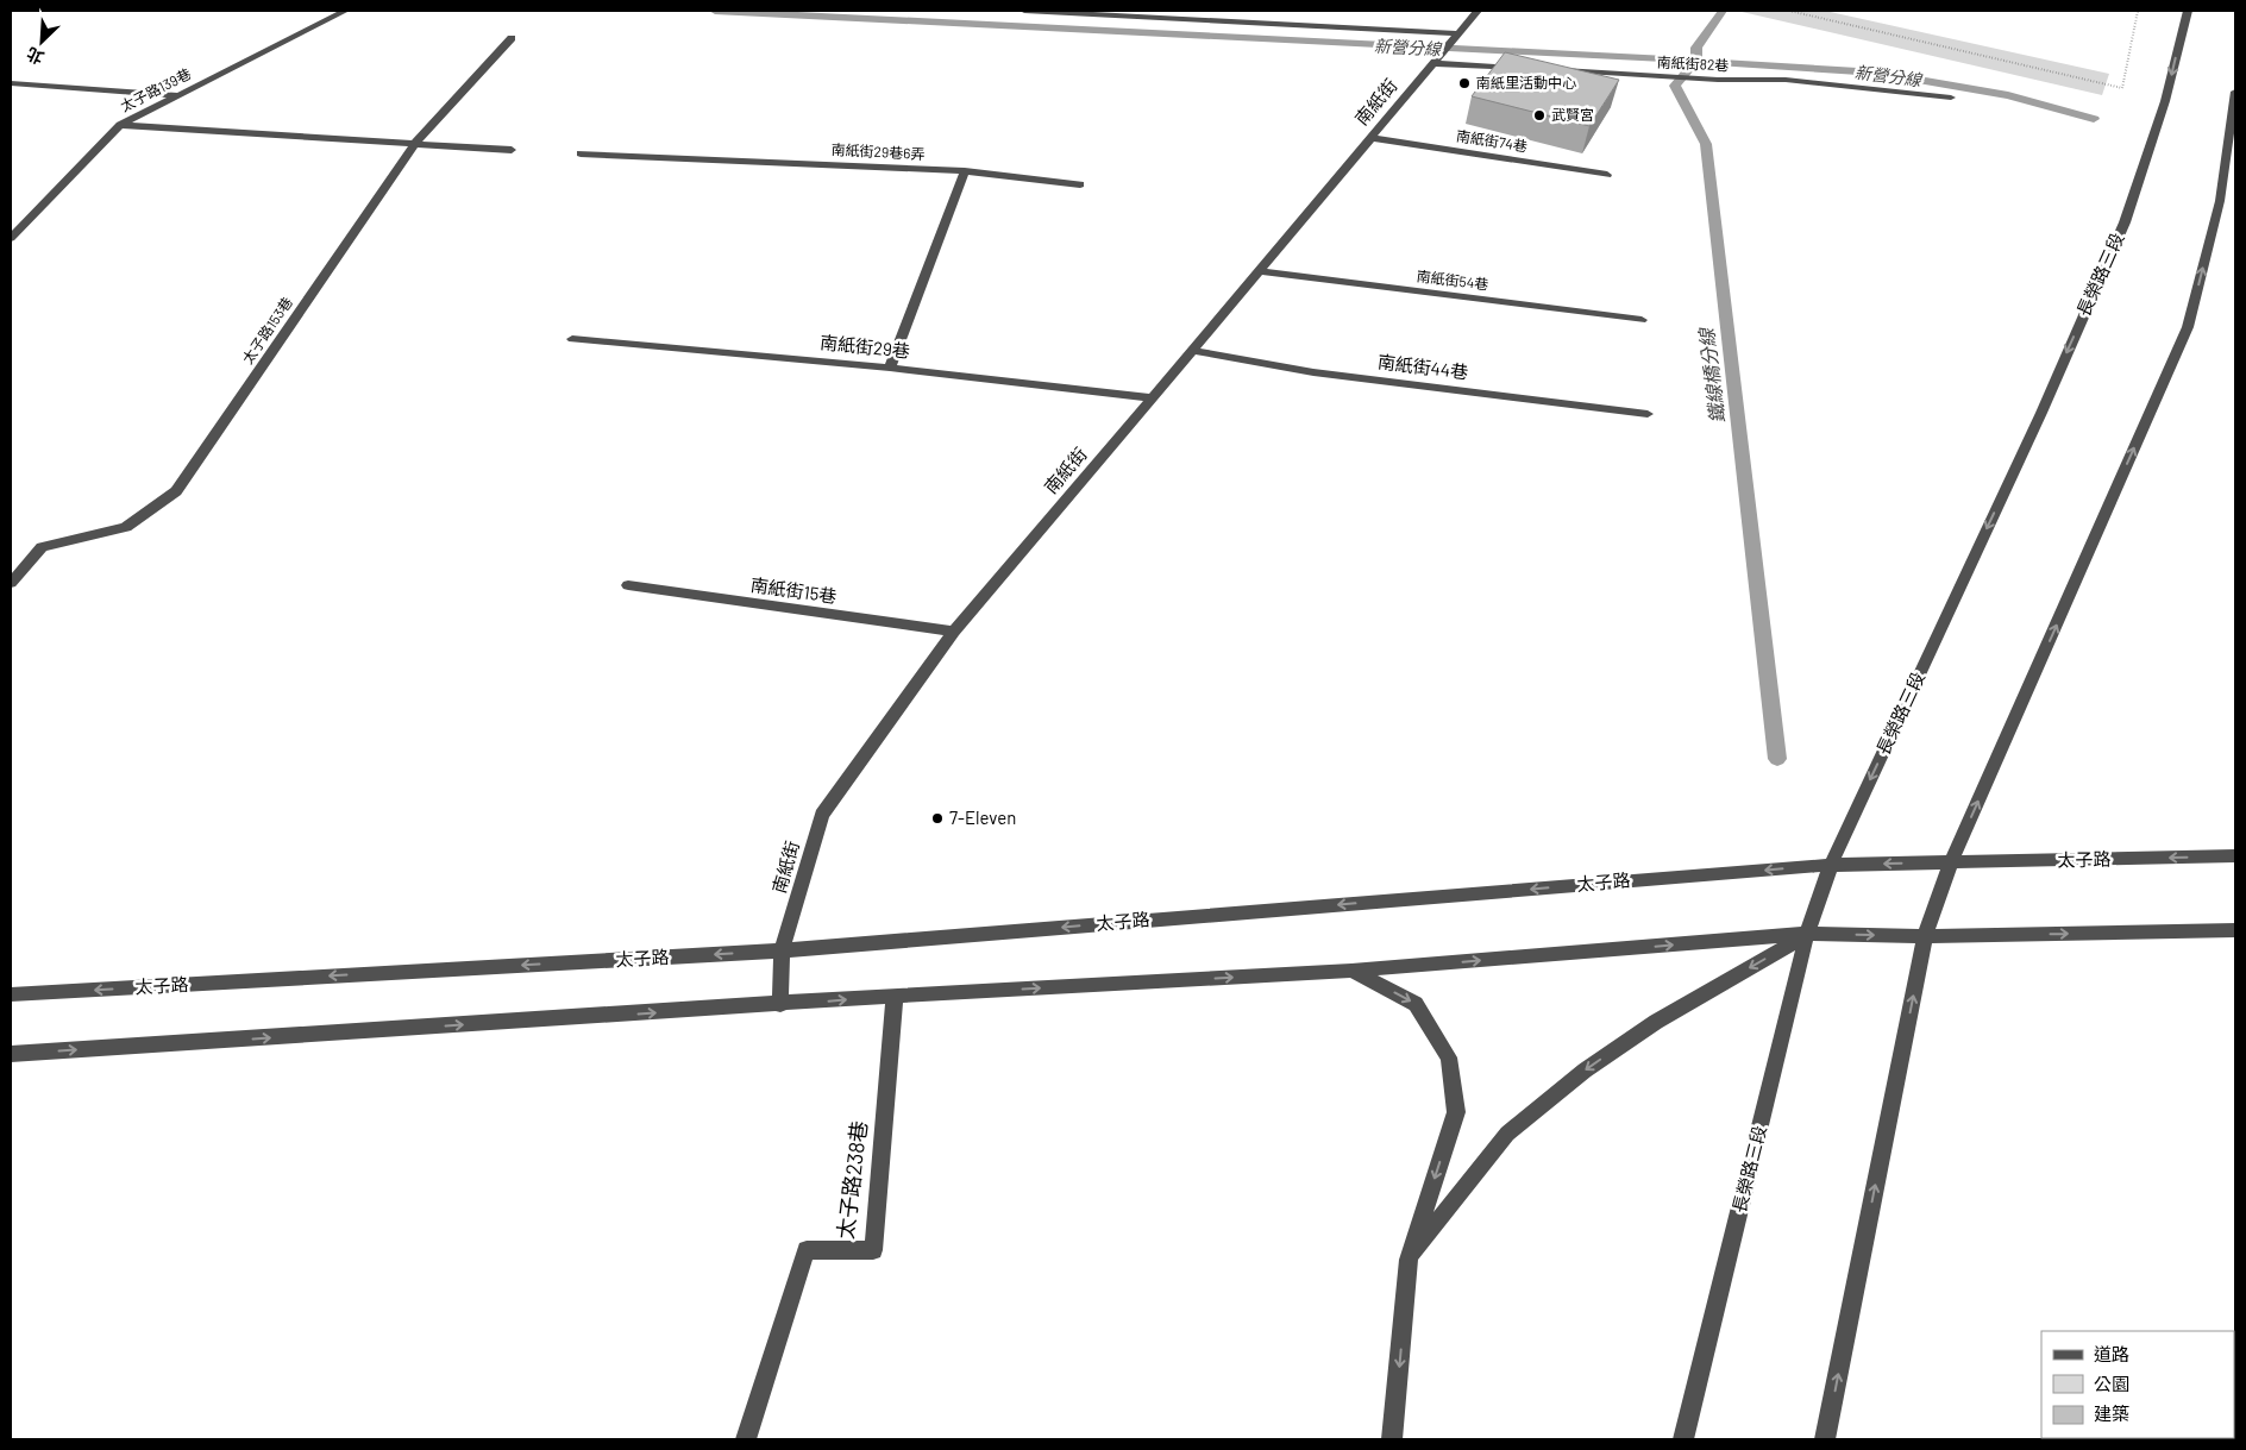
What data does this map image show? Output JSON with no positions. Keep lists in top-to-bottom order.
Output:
{
  "streets": {
    "street": [
      "南紙街82巷",
      "太子路139巷",
      "南紙街",
      "南紙街74巷",
      "南紙街29巷6弄",
      "長榮路三段",
      "南紙街54巷",
      "太子路153巷",
      "南紙街29巷",
      "南紙街44巷",
      "南紙街15巷",
      "太子路",
      "太子路238巷"
    ]
  },
  "crossings": [
    ["南紙街", "南紙街74巷"],
    ["南紙街", "南紙街54巷"],
    ["南紙街", "南紙街29巷"],
    ["南紙街", "南紙街44巷"],
    ["南紙街", "南紙街15巷"],
    ["南紙街", "太子路"],
    ["長榮路三段", "太子路"]
  ],
  "water": ["新營分線", "鐵線橋分線"],
  "places": ["南紙里活動中心", "武賢宮", "7-Eleven"],
  "legend": ["道路", "公園", "建築"],
  "north": "bottom left"
}
